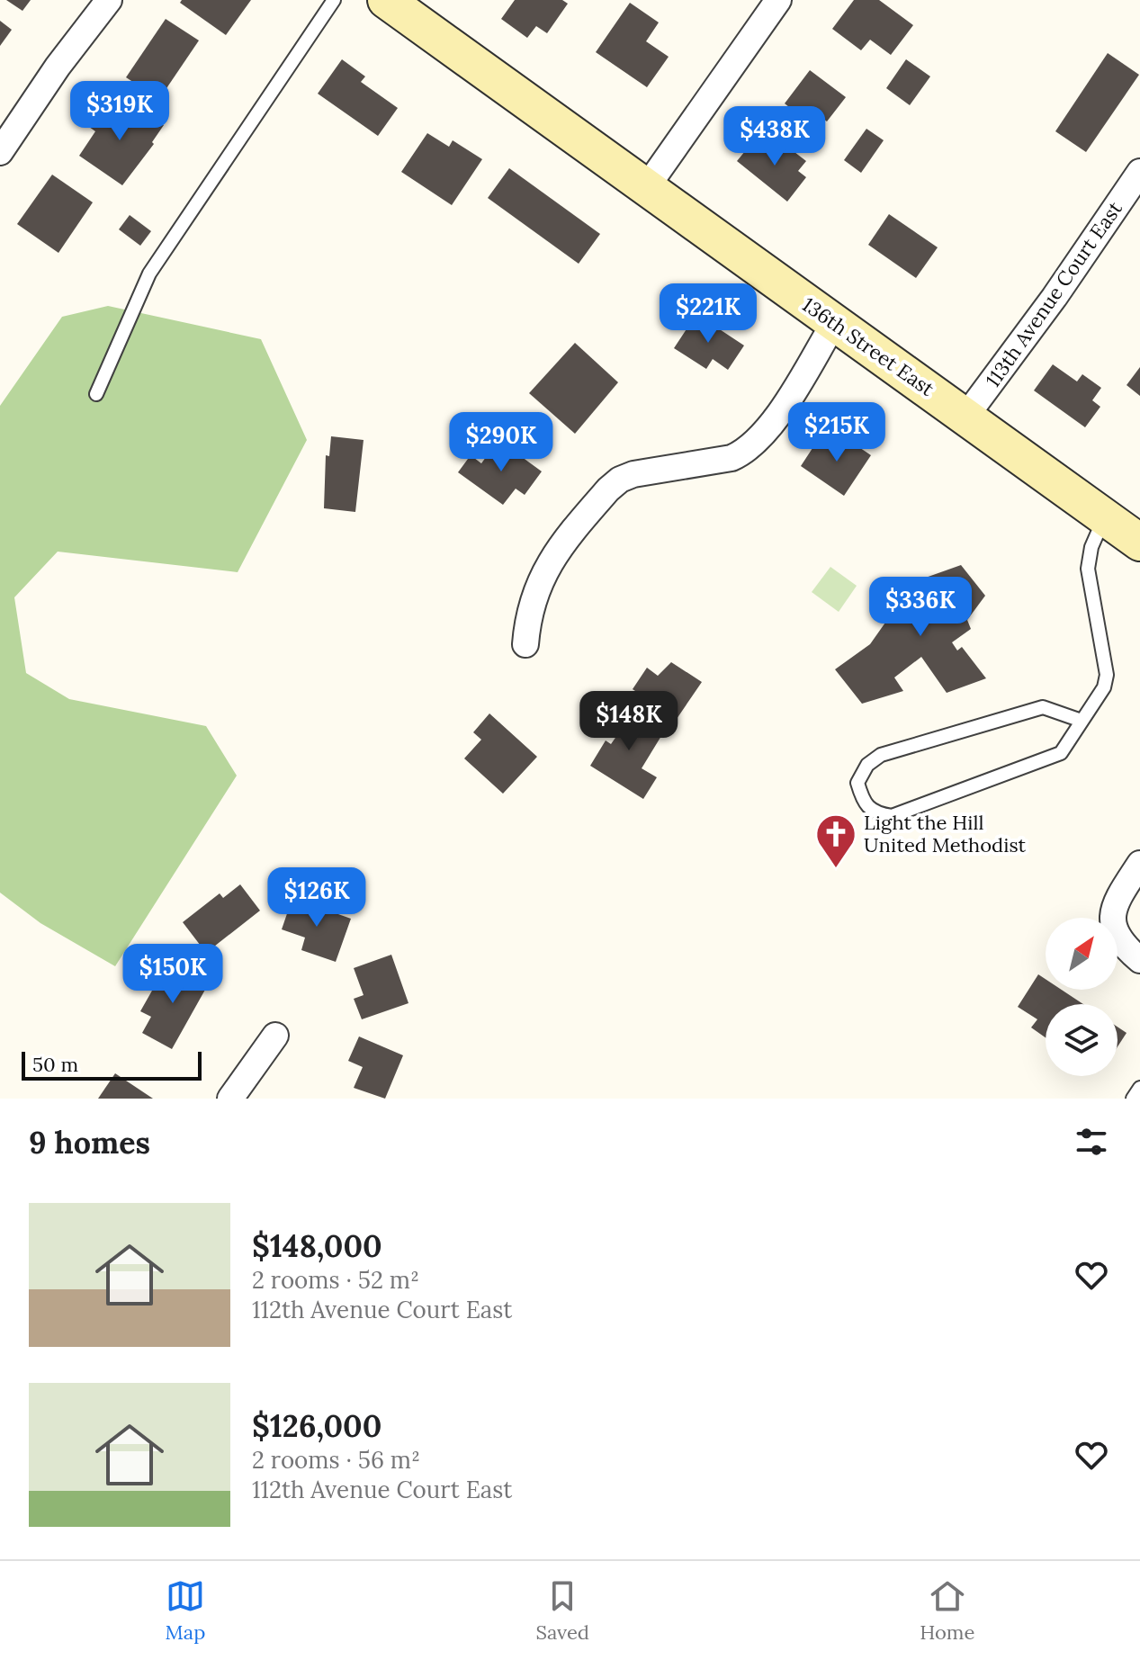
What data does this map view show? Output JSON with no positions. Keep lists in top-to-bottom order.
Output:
{
  "streets": {
    "street": ["113th Avenue Court East", "136th Street East"]
  },
  "crossings": [
    ["113th Avenue Court East", "136th Street East"]
  ],
  "places": {
    "church": ["Light the Hill United Methodist"]
  },
  "scale_bar": "50 m",
  "north": "top right",
  "page": {
    "price": [
      "$319K",
      "$438K",
      "$221K",
      "$215K",
      "$290K",
      "$336K",
      "$148K",
      "$126K",
      "$150K"
    ],
    "scale": "50 m",
    "heading": "9 homes",
    "list": [
      {
        "name": "$148,000",
        "note": "2 rooms · 52 m² · 112th Avenue Court East"
      },
      {
        "name": "$126,000",
        "note": "2 rooms · 56 m² · 112th Avenue Court East"
      }
    ],
    "tabs": ["Map", "Saved", "Home"]
  }
}
